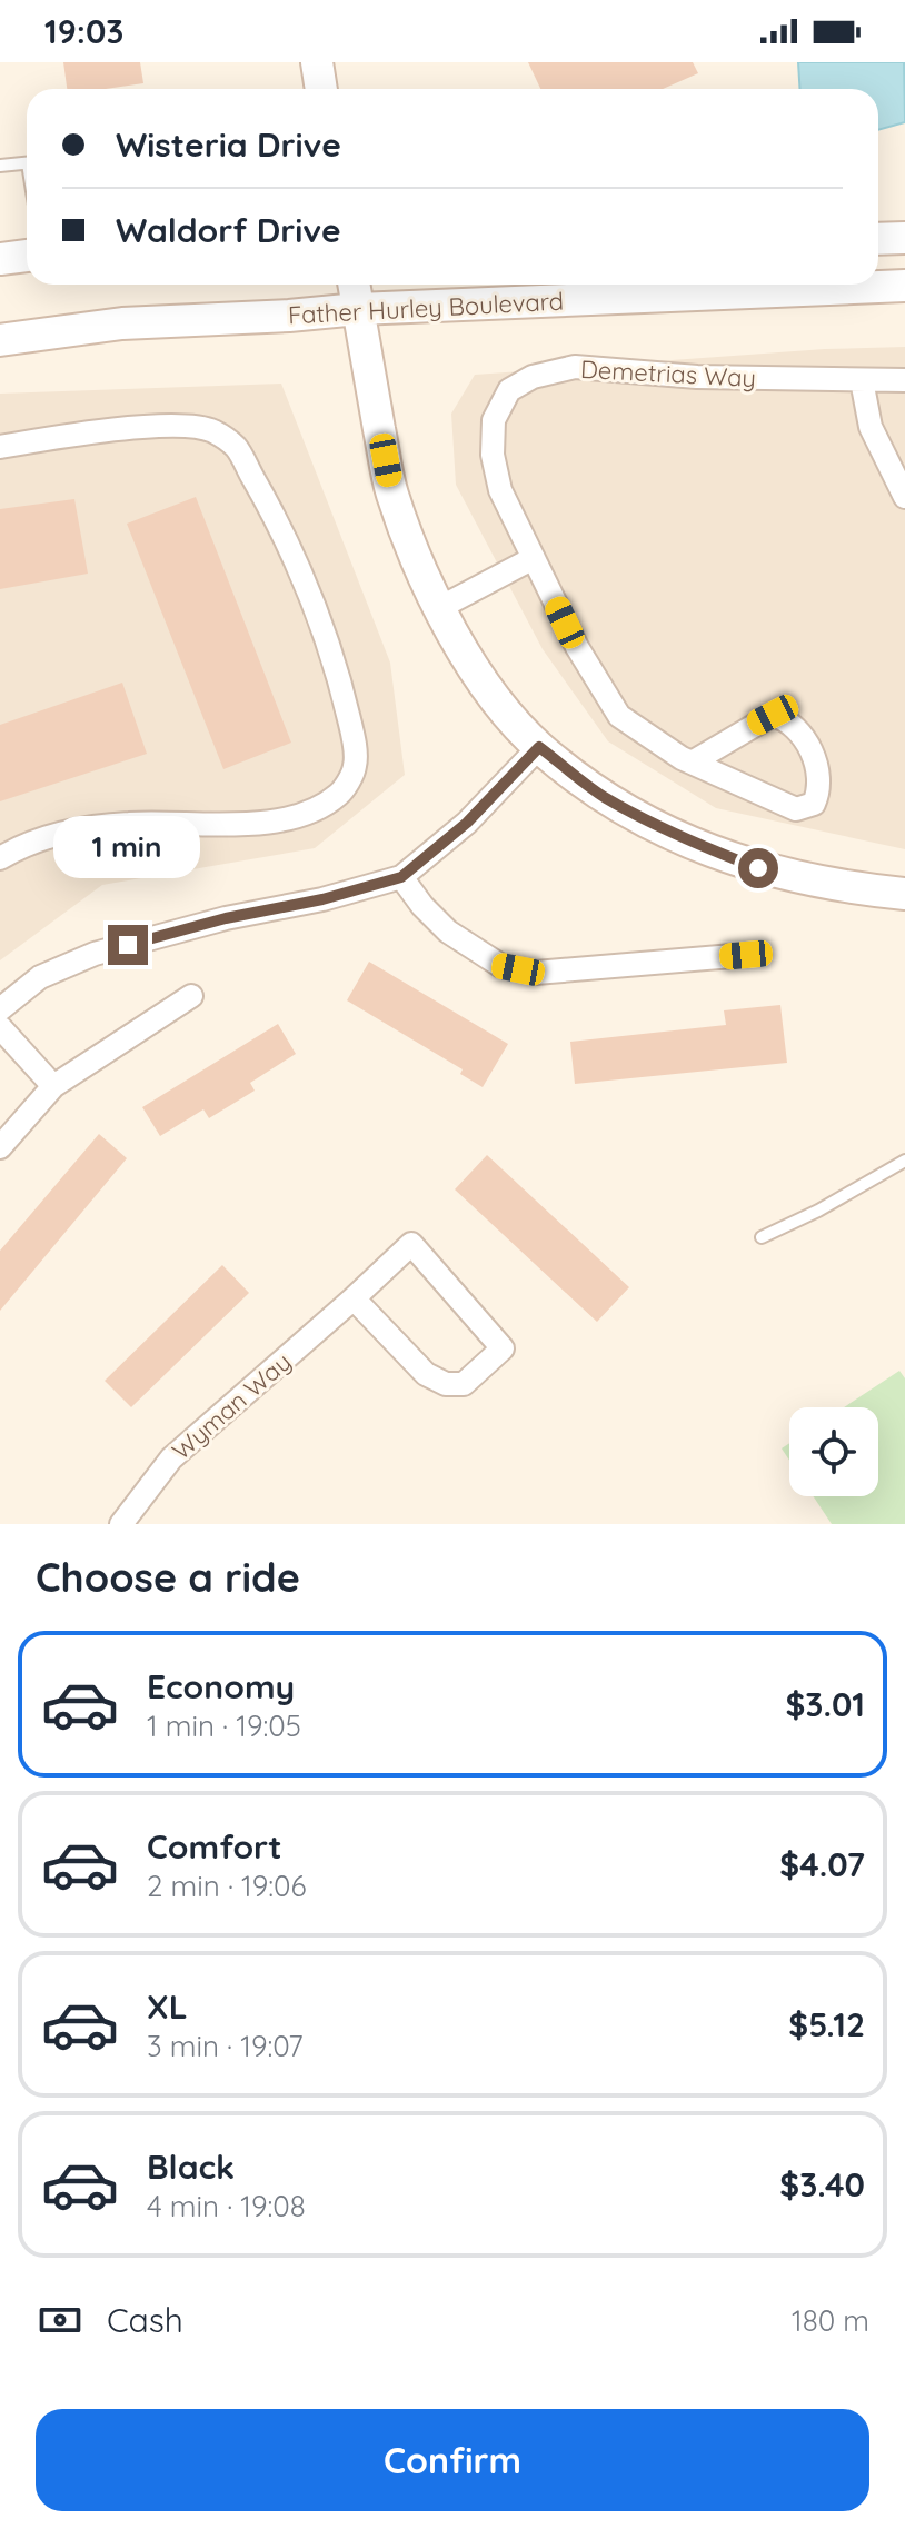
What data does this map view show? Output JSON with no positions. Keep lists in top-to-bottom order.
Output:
{
  "streets": {
    "main road": ["Father Hurley Boulevard"],
    "street": ["Demetrias Way", "Wyman Way"]
  },
  "page": {
    "status": "19:03",
    "banner": ["Wisteria Drive", "Waldorf Drive"],
    "bubble": "1 min",
    "heading": "Choose a ride",
    "list": [
      {
        "name": "Economy",
        "note": "1 min · 19:05",
        "value": "$3.01"
      },
      {
        "name": "Comfort",
        "note": "2 min · 19:06",
        "value": "$4.07"
      },
      {
        "name": "XL",
        "note": "3 min · 19:07",
        "value": "$5.12"
      },
      {
        "name": "Black",
        "note": "4 min · 19:08",
        "value": "$3.40"
      }
    ],
    "pay": ["Cash", "180 m"],
    "buttons": "Confirm"
  }
}
